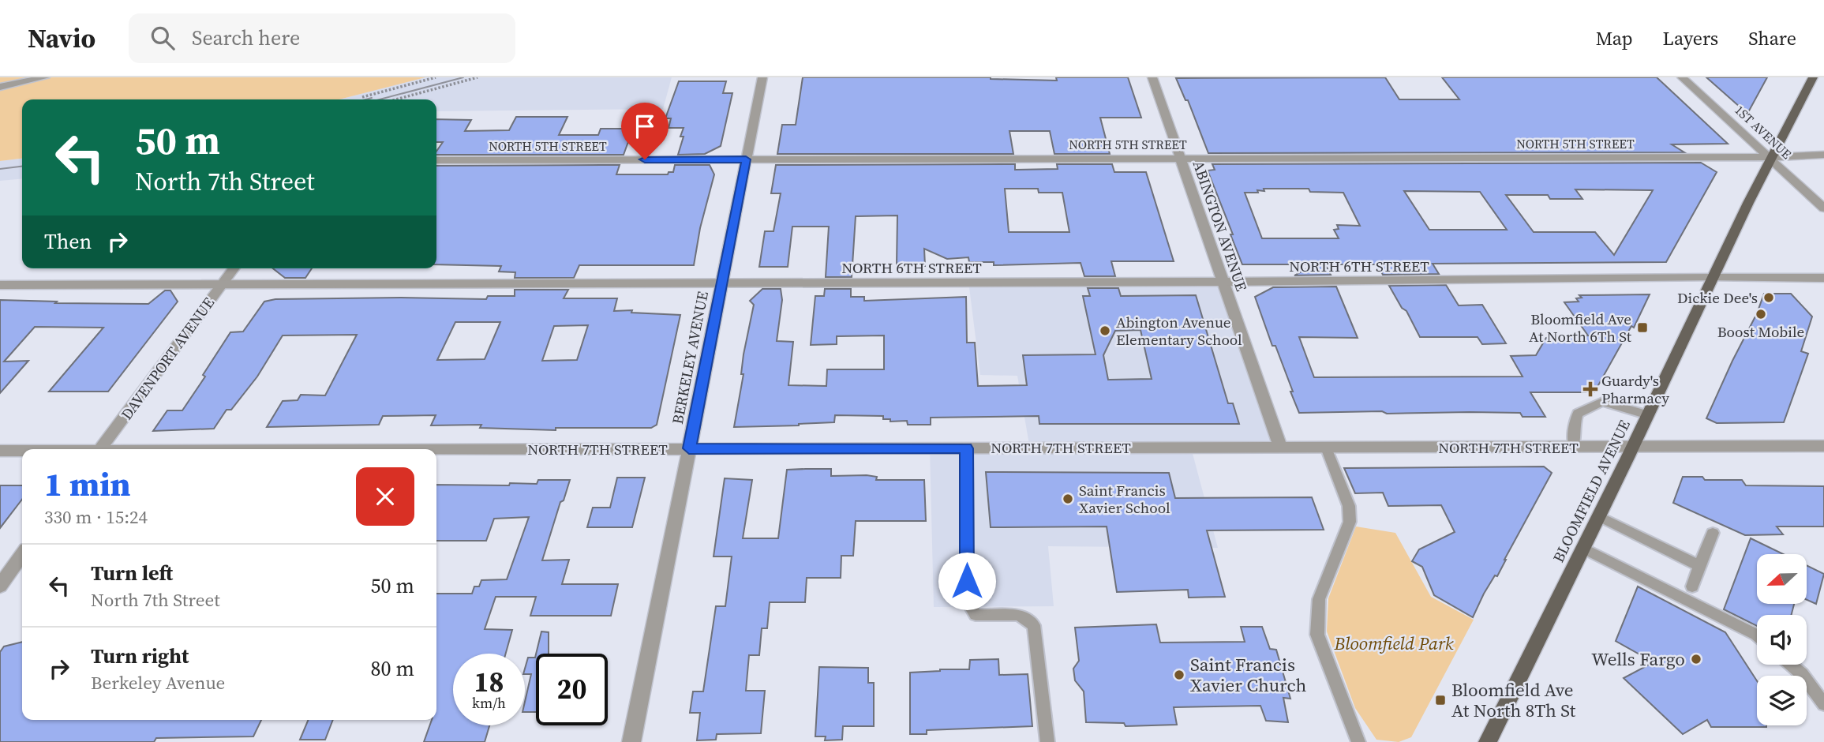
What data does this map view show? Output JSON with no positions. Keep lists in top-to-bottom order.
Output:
{
  "streets": {
    "main road": ["BLOOMFIELD AVENUE"],
    "street": [
      "1ST AVENUE",
      "NORTH 5TH STREET",
      "ABINGTON AVENUE",
      "NORTH 6TH STREET",
      "BERKELEY AVENUE",
      "DAVENPORT AVENUE",
      "NORTH 7TH STREET"
    ]
  },
  "crossings": [
    ["1ST AVENUE", "NORTH 5TH STREET"],
    ["1ST AVENUE", "BLOOMFIELD AVENUE"],
    ["NORTH 5TH STREET", "ABINGTON AVENUE"],
    ["NORTH 5TH STREET", "BERKELEY AVENUE"],
    ["NORTH 5TH STREET", "BLOOMFIELD AVENUE"],
    ["ABINGTON AVENUE", "NORTH 6TH STREET"],
    ["ABINGTON AVENUE", "NORTH 7TH STREET"],
    ["NORTH 6TH STREET", "BERKELEY AVENUE"],
    ["NORTH 6TH STREET", "DAVENPORT AVENUE"],
    ["NORTH 6TH STREET", "BLOOMFIELD AVENUE"],
    ["BERKELEY AVENUE", "NORTH 7TH STREET"],
    ["NORTH 7TH STREET", "BLOOMFIELD AVENUE"]
  ],
  "parks": ["Bloomfield Park"],
  "places": {
    "other": [
      "Dickie Dee's",
      "Boost Mobile",
      "Abington Avenue Elementary School",
      "Saint Francis Xavier School",
      "Wells Fargo",
      "Saint Francis Xavier Church"
    ],
    "transit": ["Bloomfield Ave At North 6Th St", "Bloomfield Ave At North 8Th St"],
    "health": ["Guardy's Pharmacy"]
  },
  "north": "left",
  "page": {
    "header": "Navio",
    "search": "Search here",
    "nav": ["Map", "Layers", "Share"],
    "turn": ["50 m", "North 7th Street"],
    "then": "Then",
    "heading": ["1 min", "330 m · 15:24"],
    "list": [
      {
        "name": "Turn left",
        "note": "North 7th Street",
        "value": "50 m"
      },
      {
        "name": "Turn right",
        "note": "Berkeley Avenue",
        "value": "80 m"
      }
    ],
    "speed": "18 km/h",
    "limit": "20"
  }
}
